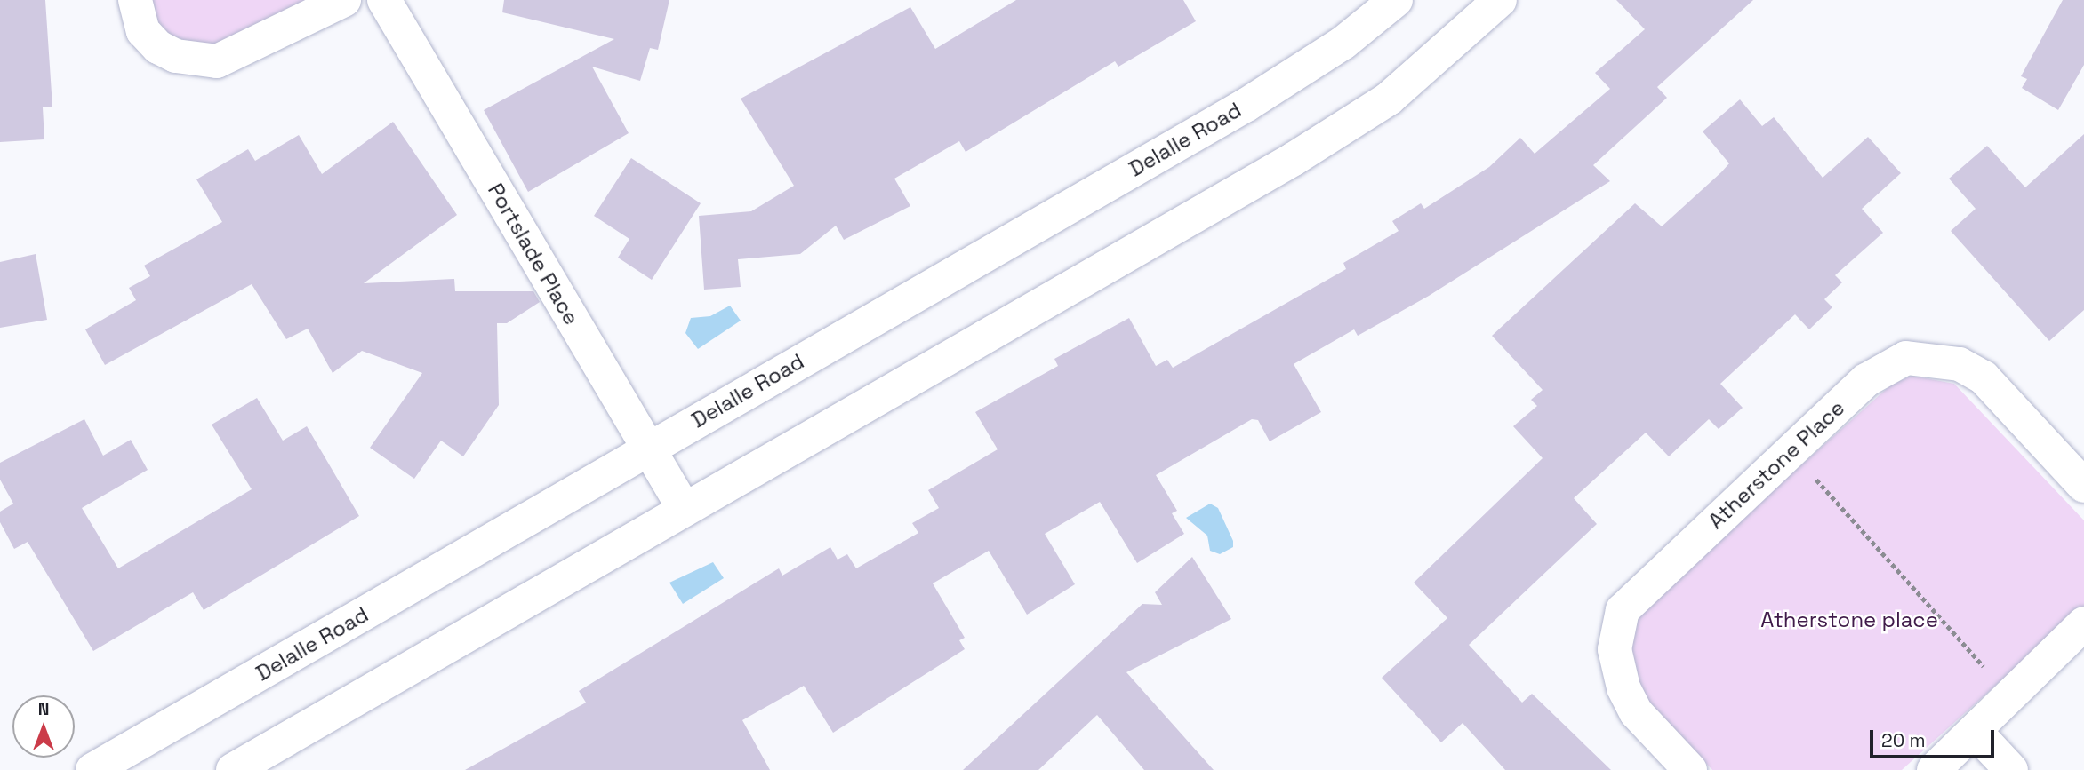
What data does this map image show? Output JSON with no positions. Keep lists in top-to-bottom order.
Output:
{
  "streets": {
    "street": ["Delalle Road", "Portslade Place", "Atherstone Place"]
  },
  "crossings": [
    ["Delalle Road", "Portslade Place"]
  ],
  "parks": ["Atherstone place"],
  "scale_bar": "20 m",
  "north": "top"
}
